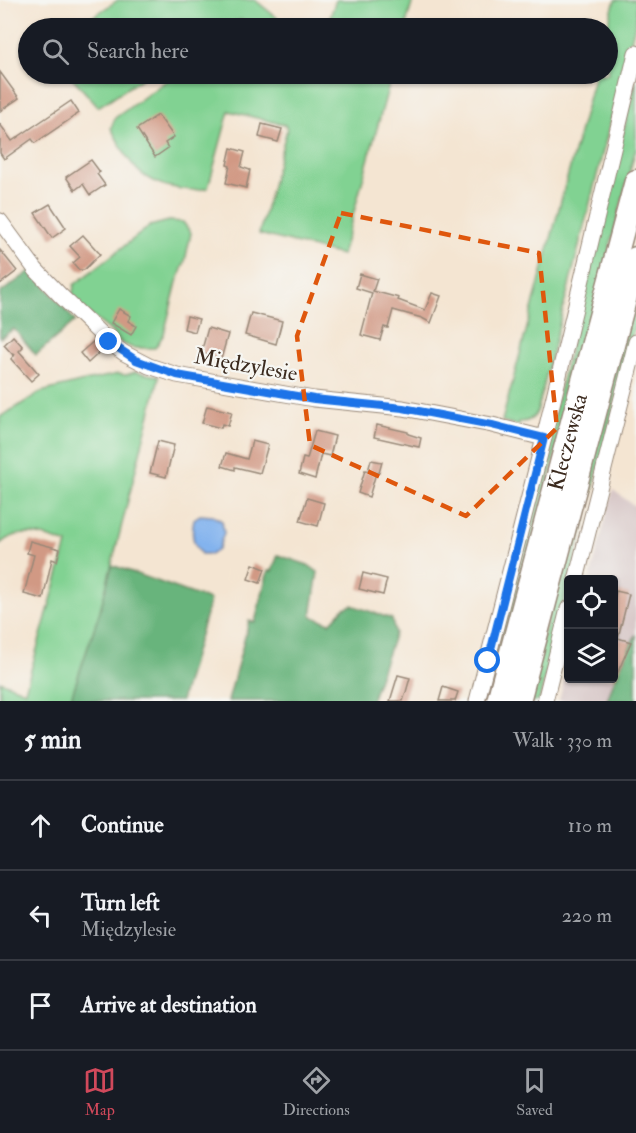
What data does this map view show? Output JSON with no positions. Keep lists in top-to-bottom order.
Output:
{
  "streets": {
    "main road": ["Kleczewska"],
    "street": ["Międzylesie"]
  },
  "crossings": [
    ["Międzylesie", "Kleczewska"]
  ],
  "page": {
    "search": "Search here",
    "heading": ["5 min", "Walk · 330 m"],
    "list": [
      ["Continue", "110 m"],
      ["Turn left", "Międzylesie", "220 m"],
      "Arrive at destination"
    ],
    "nav": ["Map", "Directions", "Saved"]
  }
}
